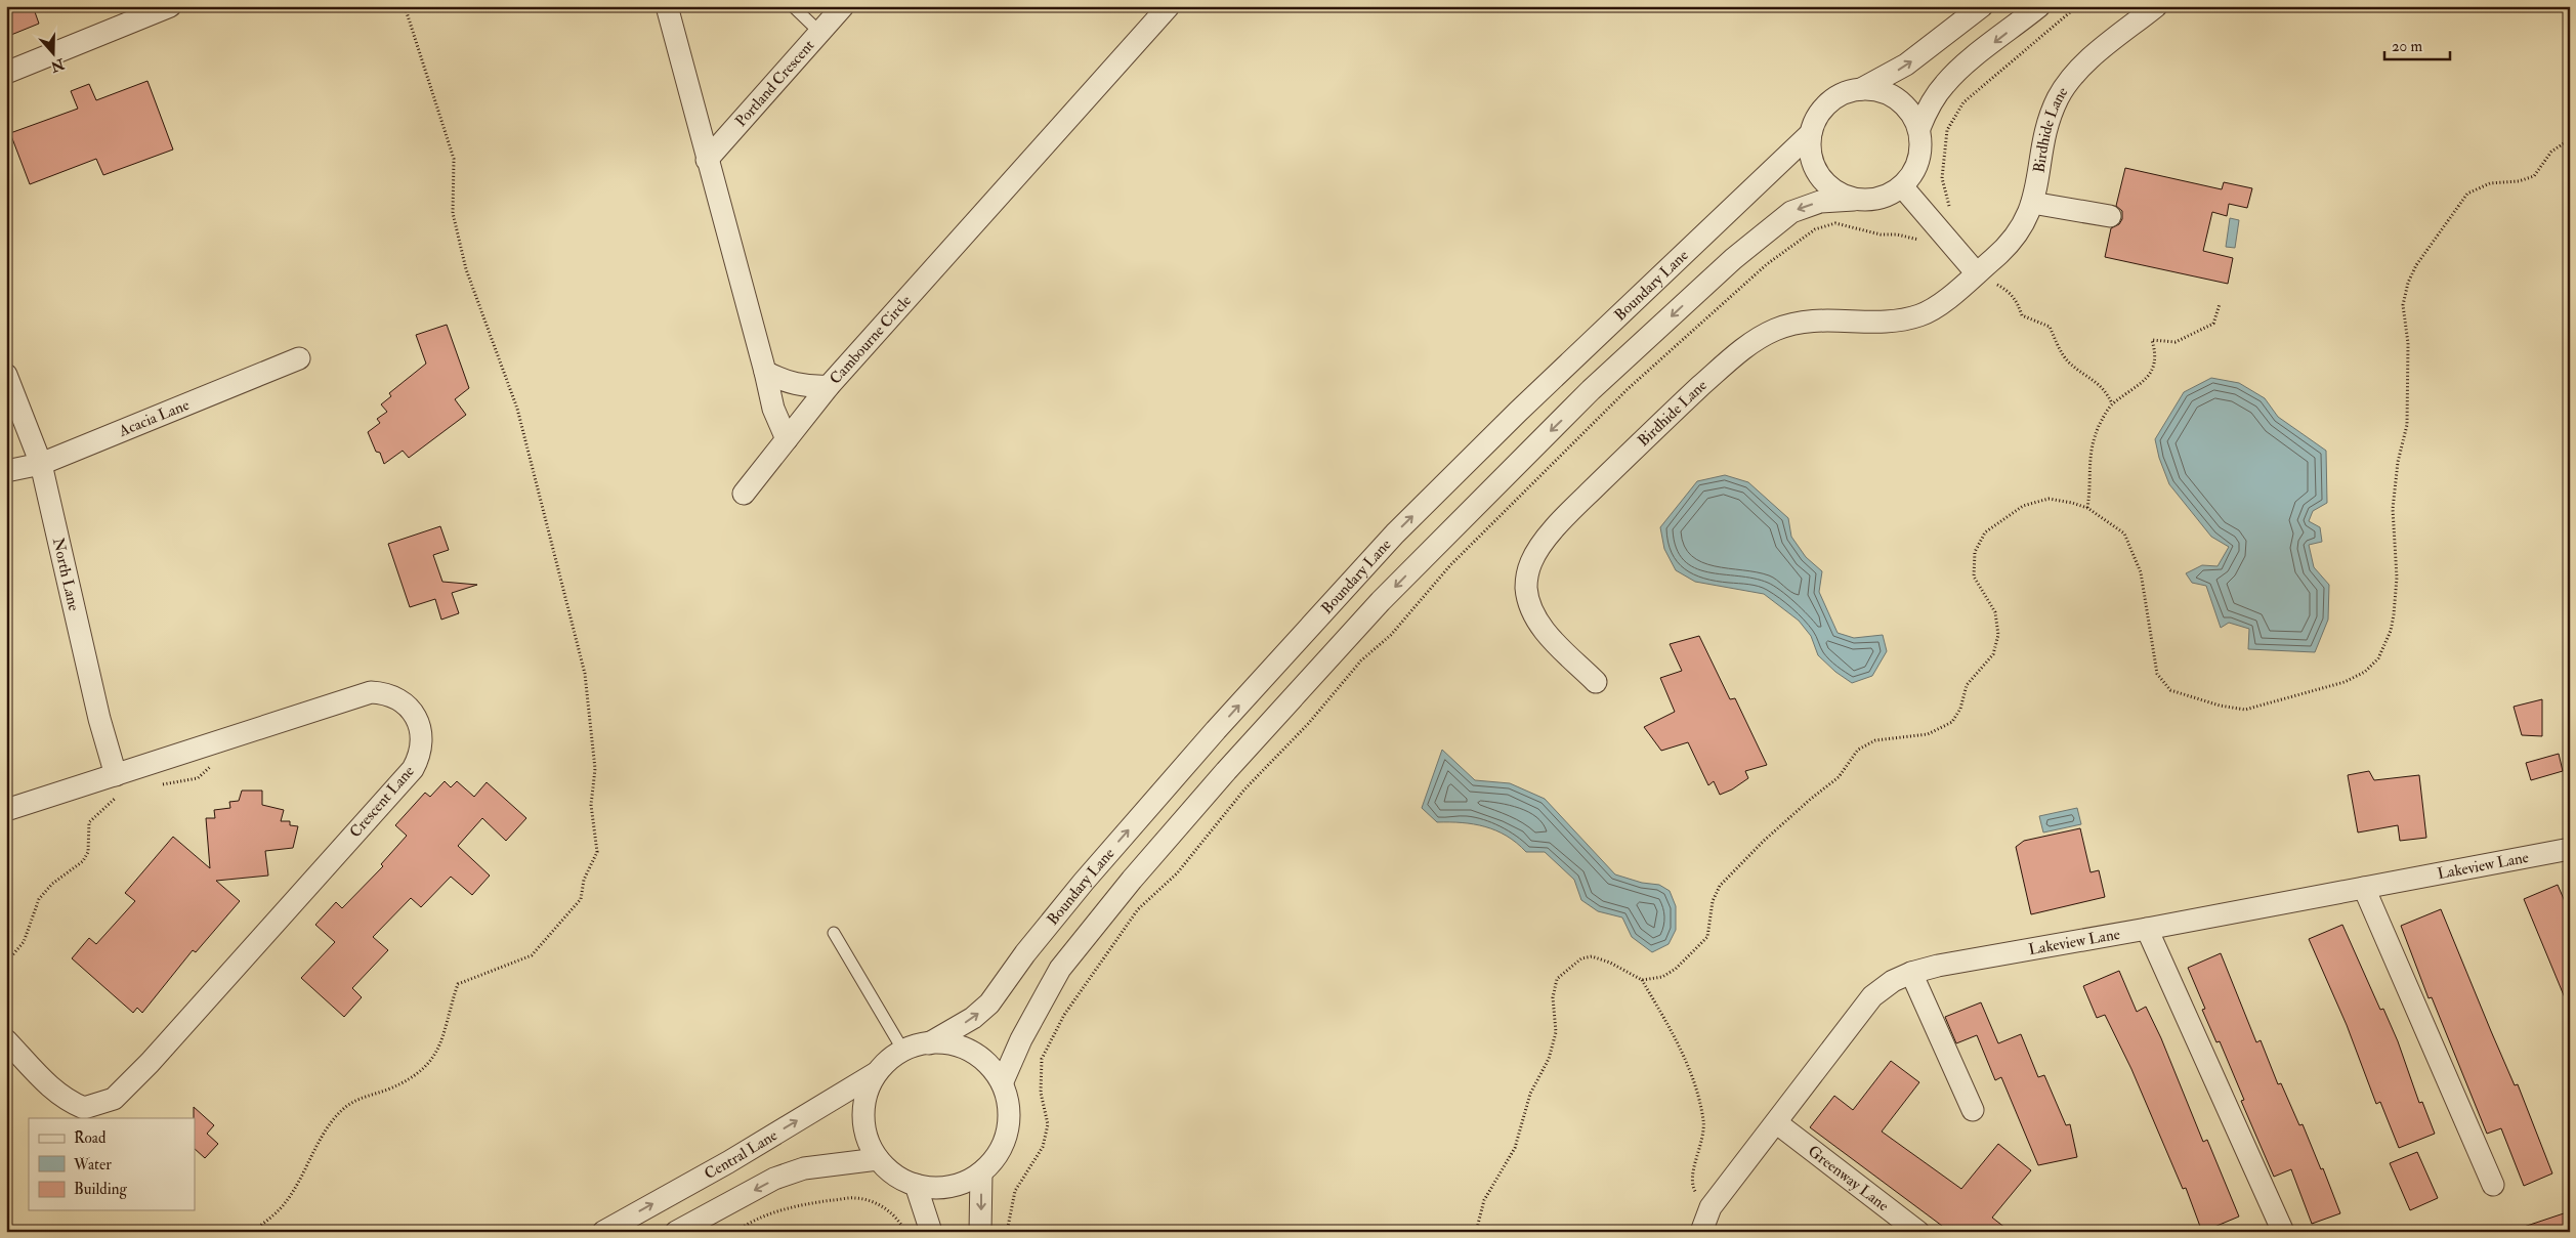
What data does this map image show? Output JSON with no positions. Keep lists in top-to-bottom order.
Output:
{
  "streets": {
    "street": [
      "Portland Crescent",
      "Birdhide Lane",
      "Boundary Lane",
      "Cambourne Circle",
      "Acacia Lane",
      "North Lane",
      "Crescent Lane",
      "Lakeview Lane",
      "Central Lane",
      "Greenway Lane"
    ]
  },
  "crossings": [
    ["Boundary Lane", "Central Lane"],
    ["Acacia Lane", "North Lane"],
    ["North Lane", "Crescent Lane"],
    ["Lakeview Lane", "Greenway Lane"]
  ],
  "legend": ["Road", "Water", "Building"],
  "scale_bar": "20 m",
  "north": "bottom"
}
